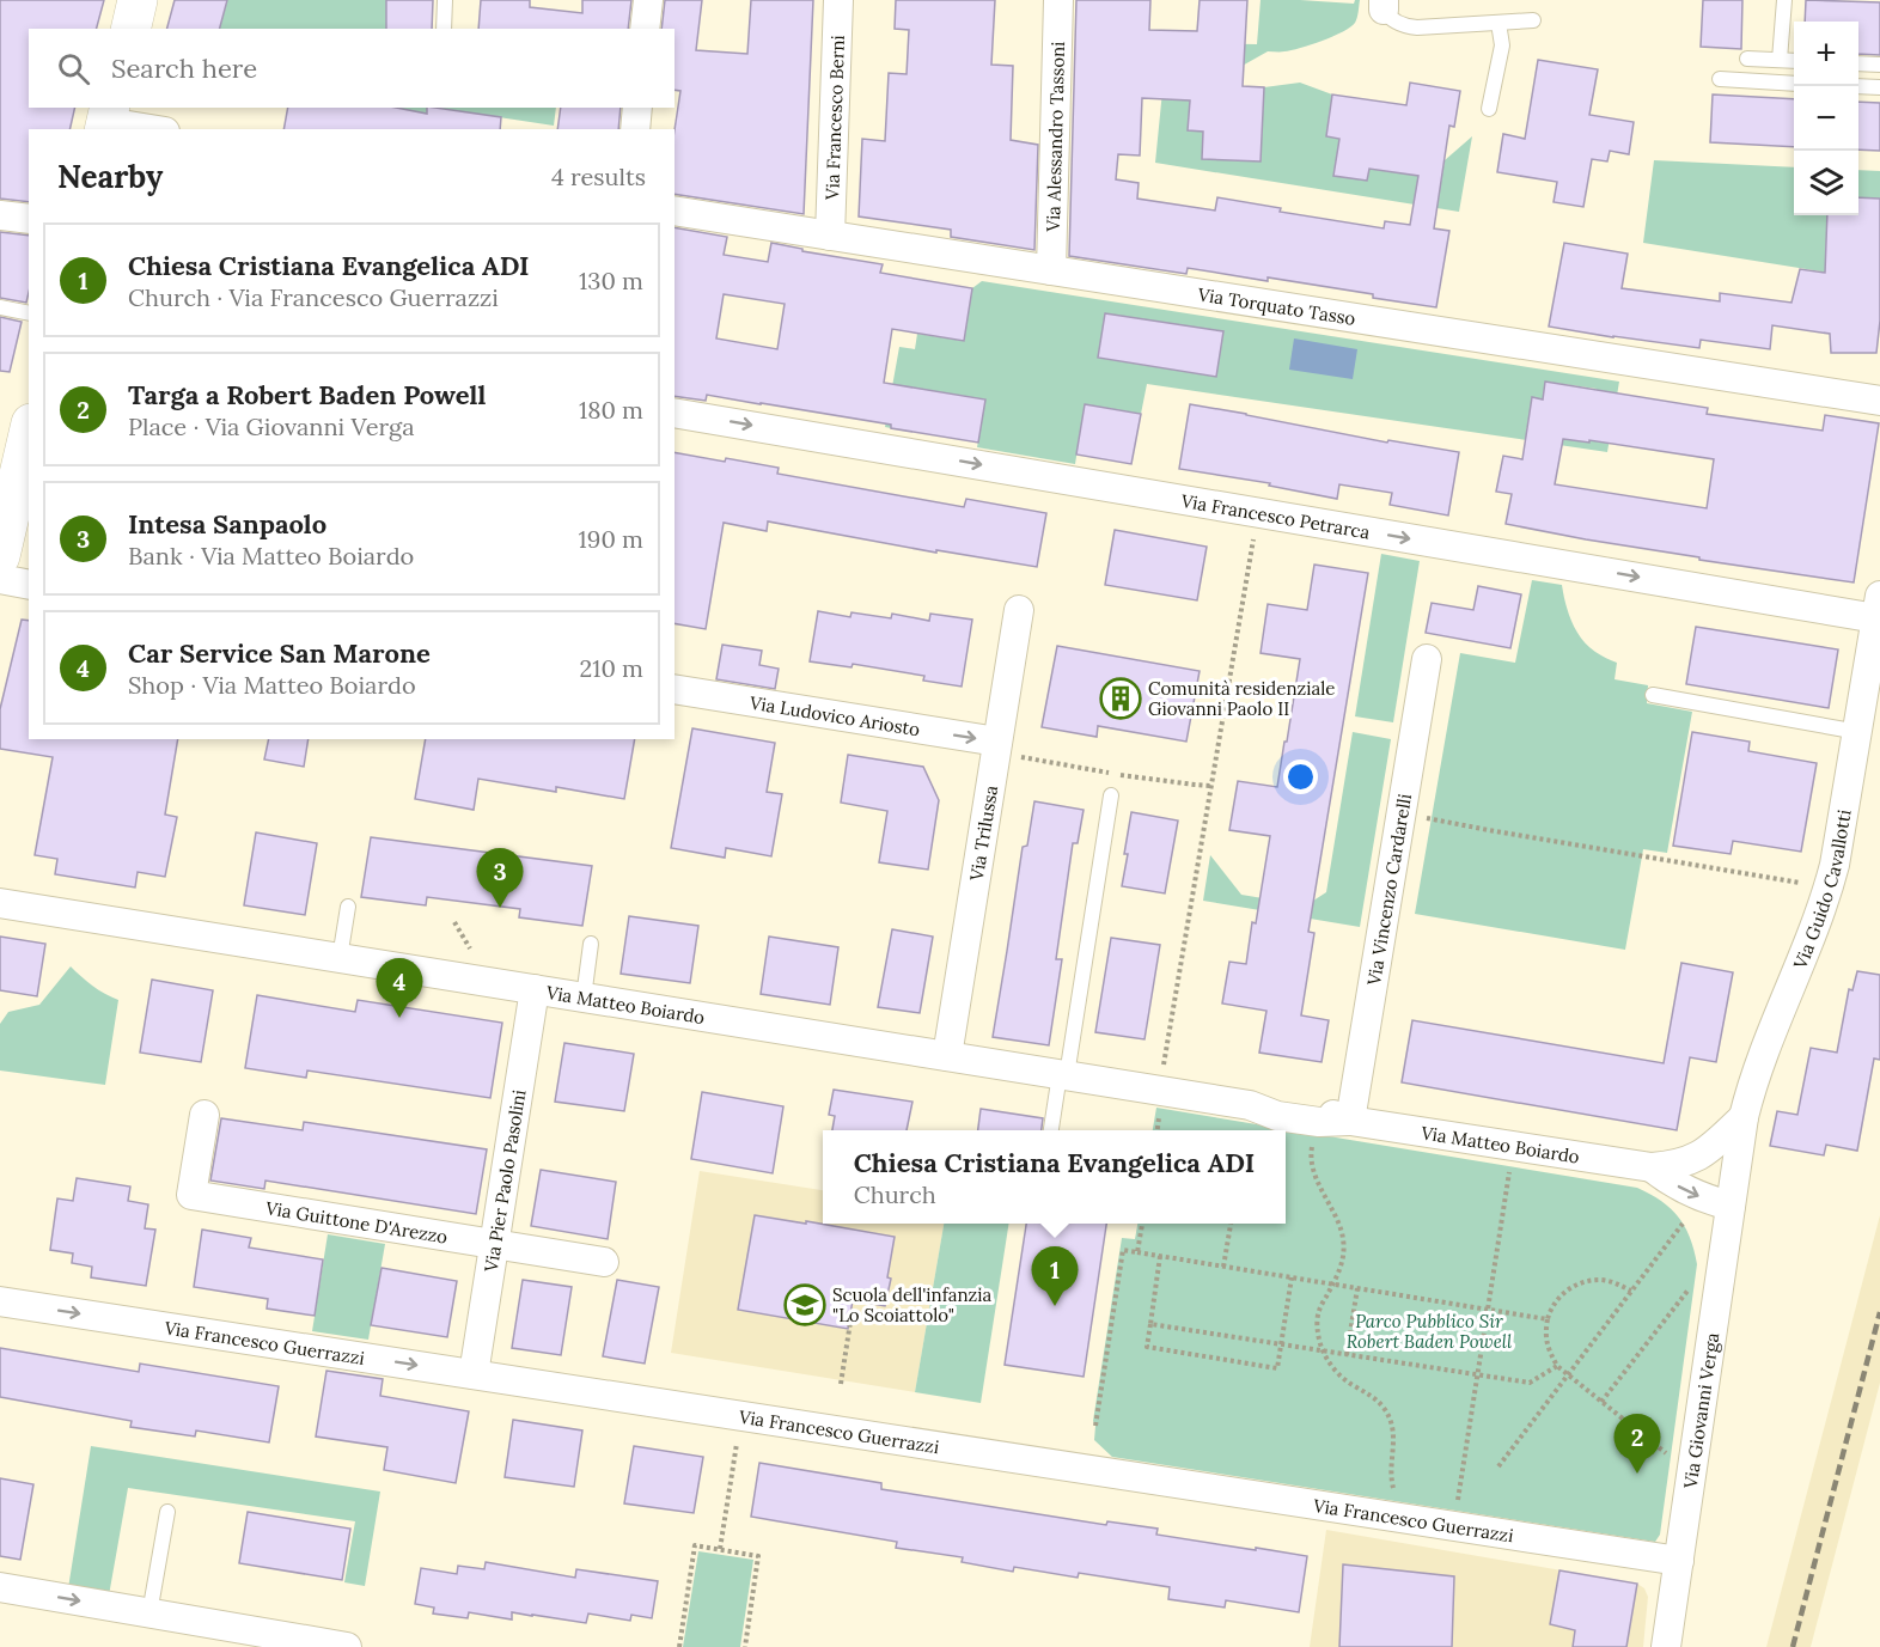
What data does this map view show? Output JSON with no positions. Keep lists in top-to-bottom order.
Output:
{
  "streets": {
    "street": [
      "Via Francesco Berni",
      "Via Alessandro Tassoni",
      "Via Torquato Tasso",
      "Via Francesco Petrarca",
      "Via Ludovico Ariosto",
      "Via Trilussa",
      "Via Vincenzo Cardarelli",
      "Via Guido Cavallotti",
      "Via Matteo Boiardo",
      "Via Pier Paolo Pasolini",
      "Via Guittone D'Arezzo",
      "Via Francesco Guerrazzi",
      "Via Giovanni Verga"
    ]
  },
  "crossings": [
    ["Via Francesco Berni", "Via Torquato Tasso"],
    ["Via Alessandro Tassoni", "Via Torquato Tasso"],
    ["Via Francesco Petrarca", "Via Guido Cavallotti"],
    ["Via Ludovico Ariosto", "Via Trilussa"],
    ["Via Trilussa", "Via Matteo Boiardo"],
    ["Via Vincenzo Cardarelli", "Via Matteo Boiardo"],
    ["Via Guido Cavallotti", "Via Matteo Boiardo"],
    ["Via Guido Cavallotti", "Via Giovanni Verga"],
    ["Via Matteo Boiardo", "Via Pier Paolo Pasolini"],
    ["Via Matteo Boiardo", "Via Giovanni Verga"],
    ["Via Pier Paolo Pasolini", "Via Guittone D'Arezzo"],
    ["Via Pier Paolo Pasolini", "Via Francesco Guerrazzi"],
    ["Via Francesco Guerrazzi", "Via Giovanni Verga"]
  ],
  "one_way": ["Via Francesco Petrarca", "Via Ludovico Ariosto"],
  "parks": ["Parco Pubblico Sir Robert Baden Powell"],
  "places": {
    "building": ["Comunità residenziale Giovanni Paolo II"],
    "school or university": ["Scuola dell'infanzia \"Lo Scoiattolo\""]
  },
  "page": {
    "map_buttons": ["+", "−"],
    "search": "Search here",
    "heading": ["Nearby", "4 results"],
    "list": [
      {
        "mark": "1",
        "name": "Chiesa Cristiana Evangelica ADI",
        "note": "Church · Via Francesco Guerrazzi",
        "value": "130 m"
      },
      {
        "mark": "2",
        "name": "Targa a Robert Baden Powell",
        "note": "Place · Via Giovanni Verga",
        "value": "180 m"
      },
      {
        "mark": "3",
        "name": "Intesa Sanpaolo",
        "note": "Bank · Via Matteo Boiardo",
        "value": "190 m"
      },
      {
        "mark": "4",
        "name": "Car Service San Marone",
        "note": "Shop · Via Matteo Boiardo",
        "value": "210 m"
      }
    ],
    "pins": [
      "3",
      "4",
      "1",
      "2"
    ],
    "popup": ["Chiesa Cristiana Evangelica ADI", "Church"]
  }
}
